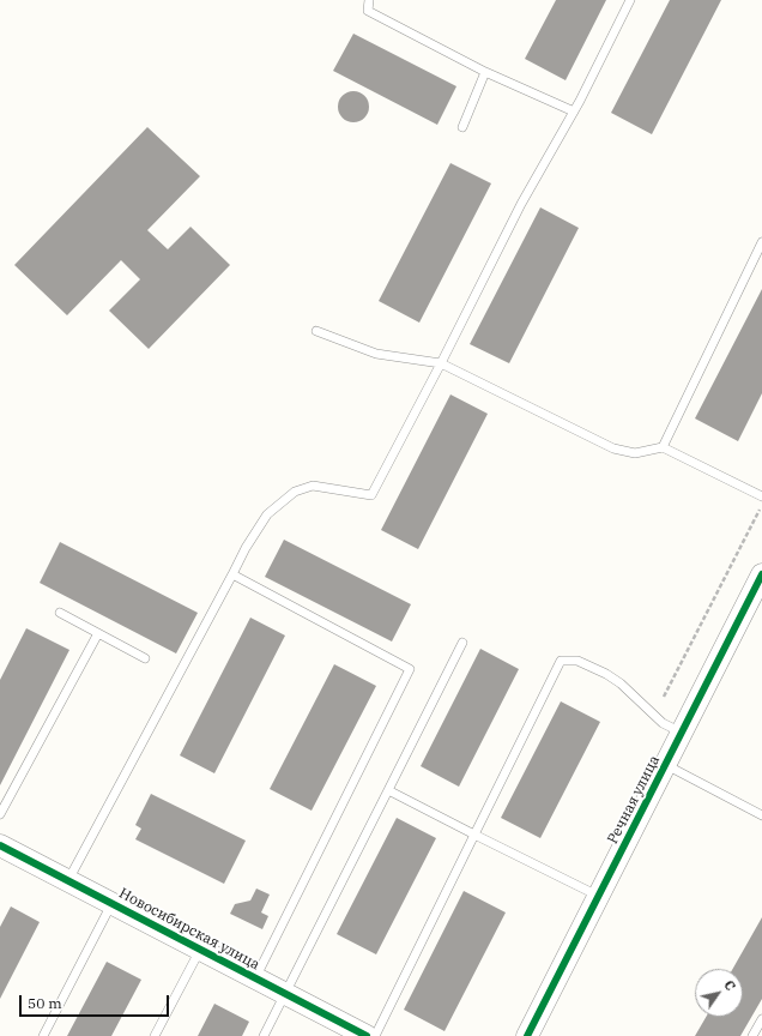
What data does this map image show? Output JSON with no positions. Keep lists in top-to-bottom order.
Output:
{
  "streets": {
    "street": ["Речная улица", "Новосибирская улица"]
  },
  "scale_bar": "50 m",
  "north": "top right"
}
